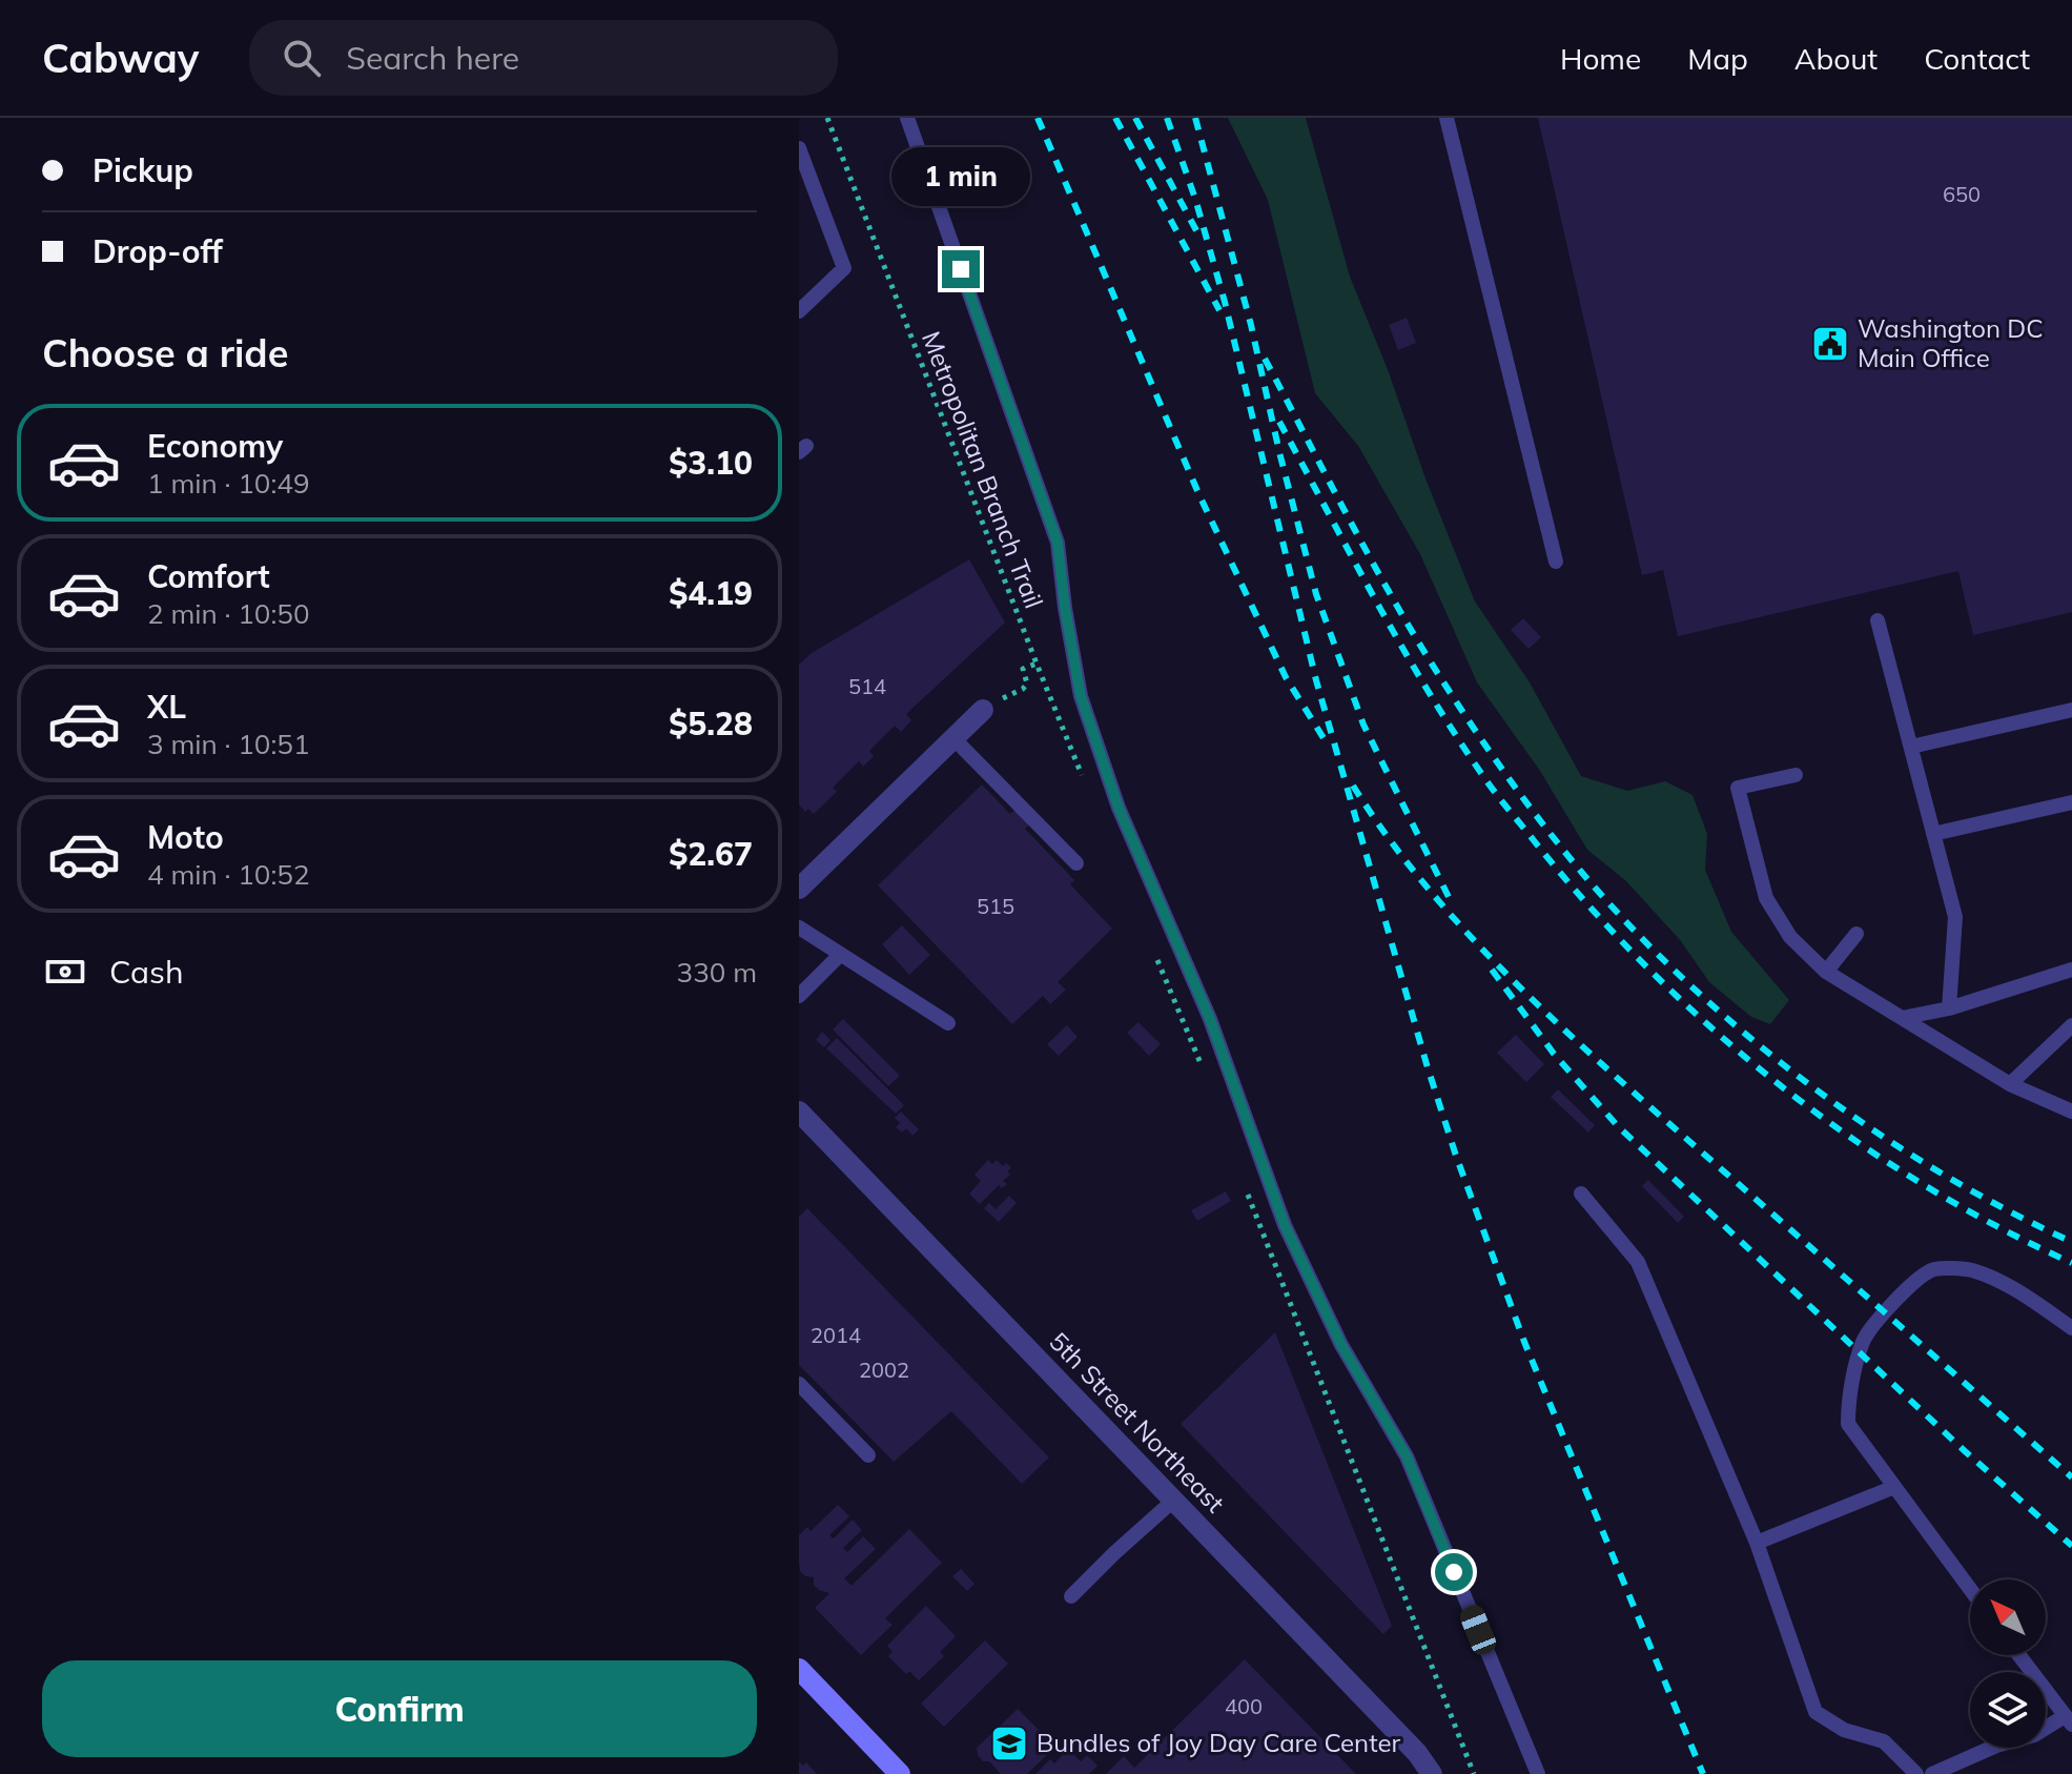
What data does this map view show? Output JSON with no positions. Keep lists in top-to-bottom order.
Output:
{
  "streets": {
    "street": ["5th Street Northeast"],
    "path": ["Metropolitan Branch Trail"]
  },
  "places": {
    "public building": ["Washington DC Main Office"],
    "school or university": ["Bundles of Joy Day Care Center"]
  },
  "house_numbers": [
    "650",
    "514",
    "515",
    "2014",
    "2002",
    "400"
  ],
  "north": "top left",
  "page": {
    "header": "Cabway",
    "search": "Search here",
    "nav": [
      "Home",
      "Map",
      "About",
      "Contact"
    ],
    "banner": ["Pickup", "Drop-off"],
    "bubble": "1 min",
    "heading": "Choose a ride",
    "list": [
      {
        "name": "Economy",
        "note": "1 min · 10:49",
        "value": "$3.10"
      },
      {
        "name": "Comfort",
        "note": "2 min · 10:50",
        "value": "$4.19"
      },
      {
        "name": "XL",
        "note": "3 min · 10:51",
        "value": "$5.28"
      },
      {
        "name": "Moto",
        "note": "4 min · 10:52",
        "value": "$2.67"
      }
    ],
    "pay": ["Cash", "330 m"],
    "buttons": "Confirm"
  }
}
